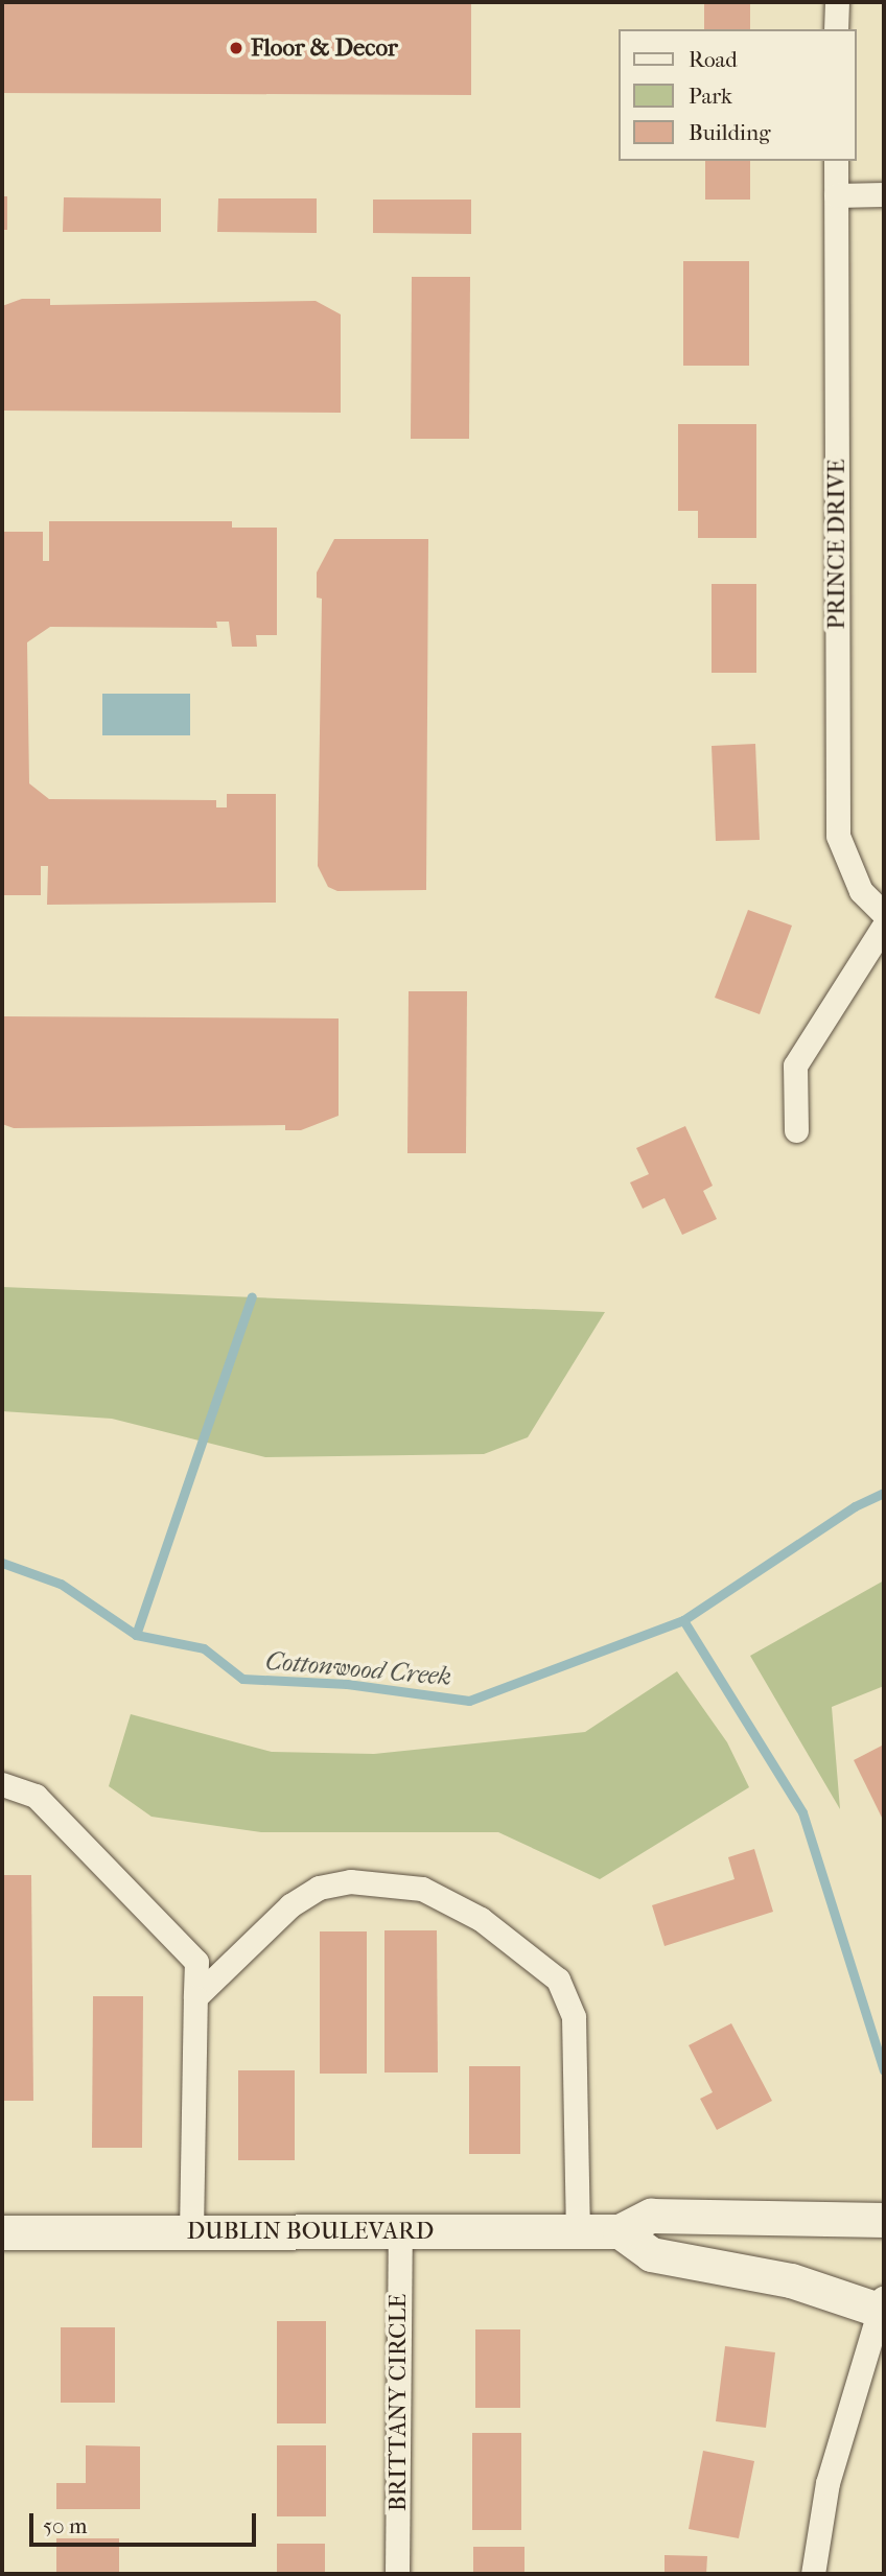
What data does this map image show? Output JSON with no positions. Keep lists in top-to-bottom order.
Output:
{
  "streets": {
    "main road": ["DUBLIN BOULEVARD"],
    "street": ["PRINCE DRIVE", "BRITTANY CIRCLE"]
  },
  "crossings": [
    ["DUBLIN BOULEVARD", "BRITTANY CIRCLE"]
  ],
  "water": ["Cottonwood Creek"],
  "places": ["Floor & Decor"],
  "legend": ["Road", "Park", "Building"],
  "scale_bar": "50 m"
}
